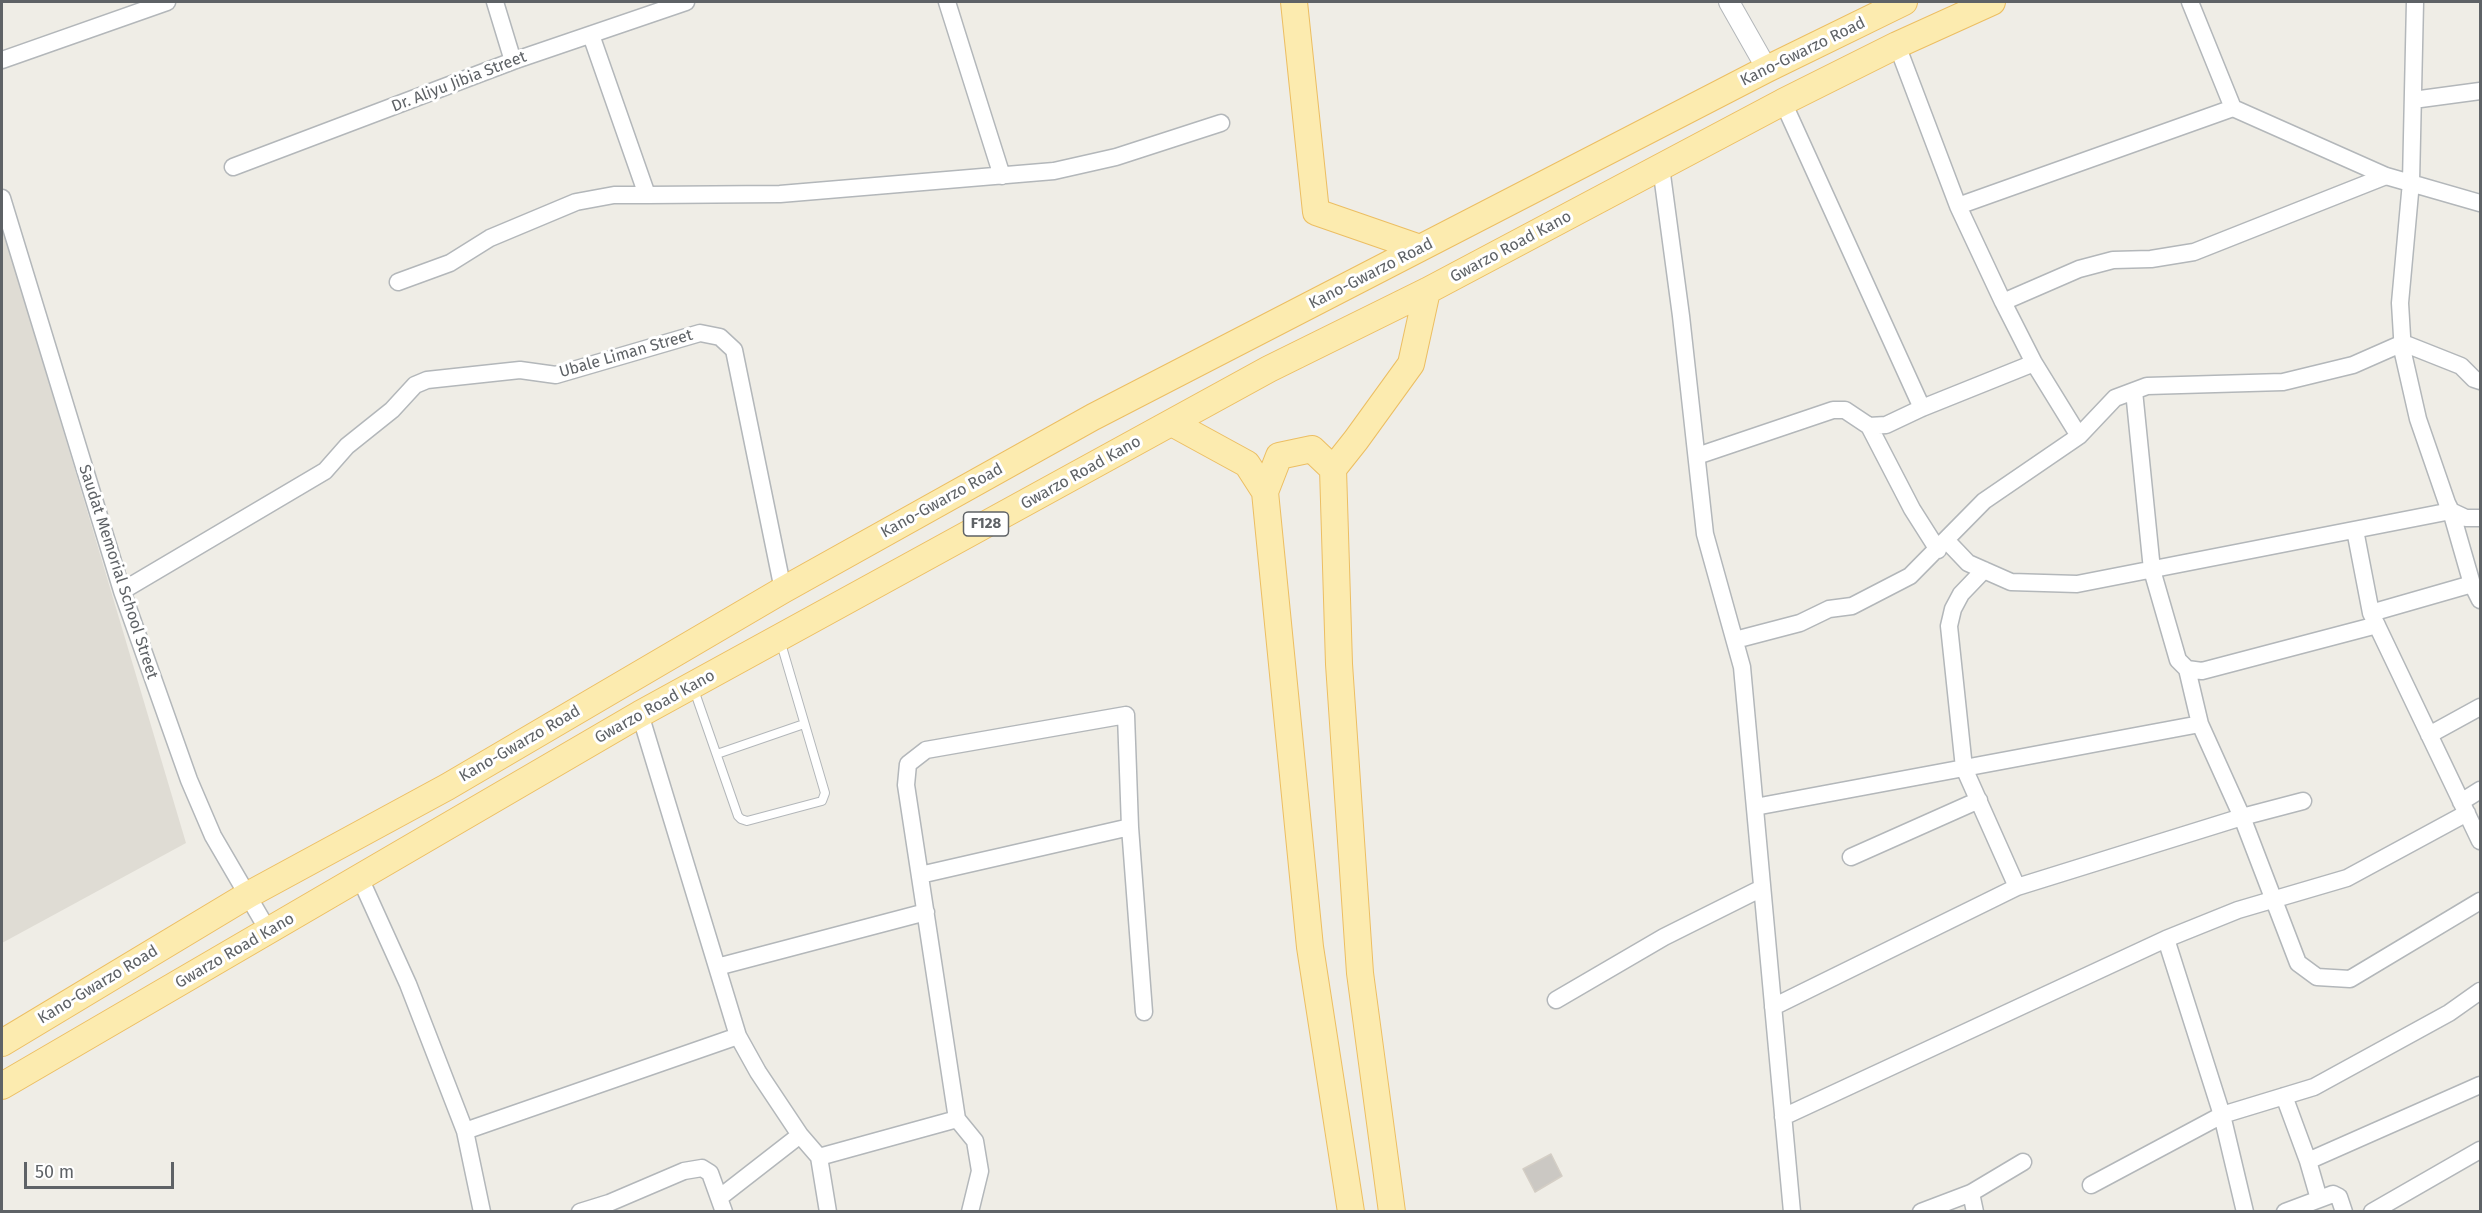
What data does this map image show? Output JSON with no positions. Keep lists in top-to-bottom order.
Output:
{
  "streets": {
    "main road": ["Kano-Gwarzo Road", "Gwarzo Road Kano", "F128"],
    "street": ["Dr. Aliyu Jibia Street", "Ubale Liman Street", "Saudat Memorial School Street"]
  },
  "crossings": [
    ["Kano-Gwarzo Road", "Ubale Liman Street"],
    ["Kano-Gwarzo Road", "Saudat Memorial School Street"],
    ["Gwarzo Road Kano", "Saudat Memorial School Street"],
    ["Ubale Liman Street", "Saudat Memorial School Street"]
  ],
  "scale_bar": "50 m"
}
